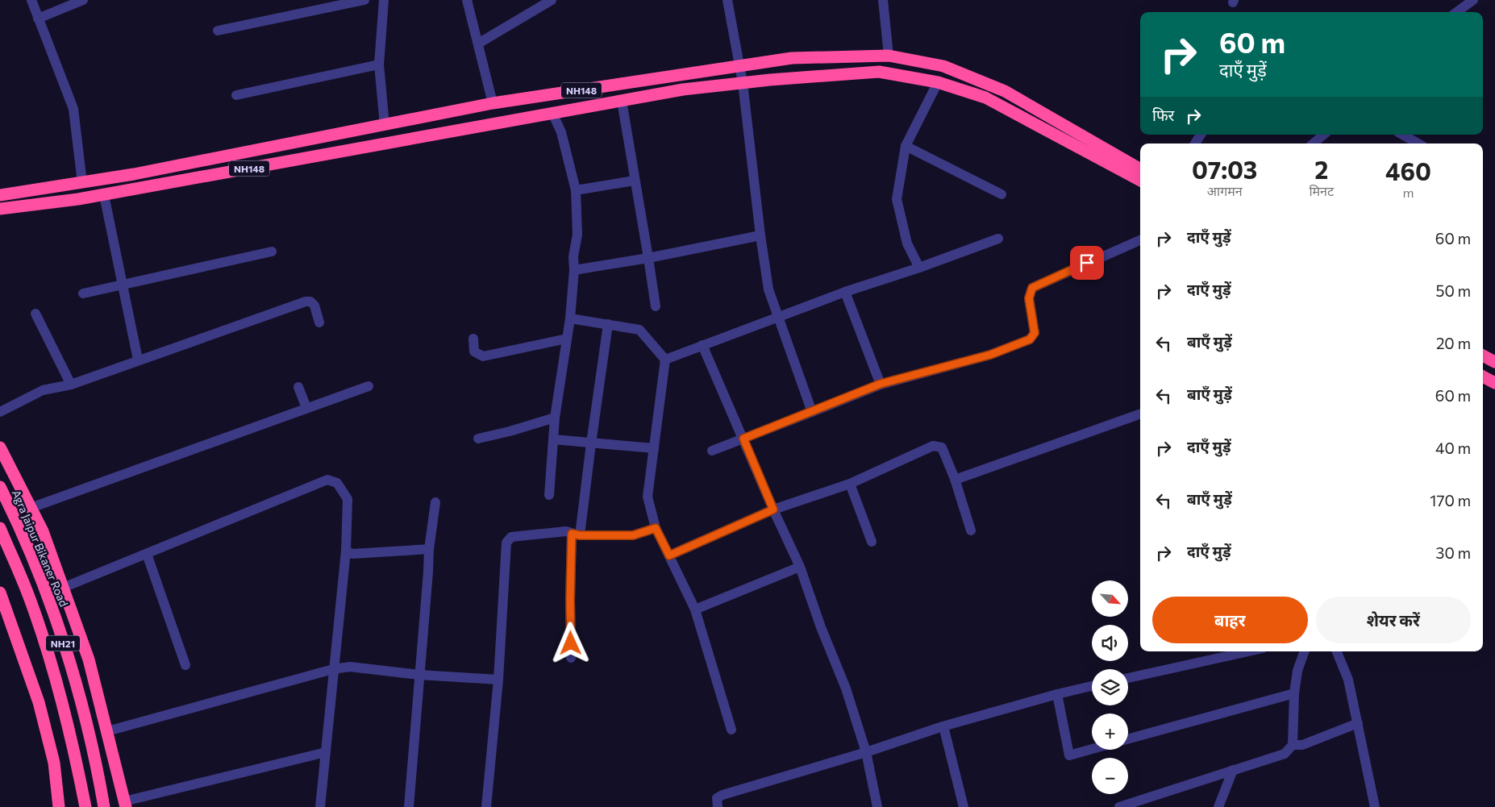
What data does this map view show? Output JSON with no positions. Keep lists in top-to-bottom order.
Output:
{
  "streets": {
    "highway": ["NH148", "Agra Jaipur Bikaner Road", "NH21"]
  },
  "north": "bottom right",
  "page": {
    "turn": ["60 m", "दाएँ मुड़ें"],
    "then": "फिर",
    "eta": [
      "07:03",
      "आगमन",
      "2",
      "मिनट",
      "460",
      "m"
    ],
    "list": [
      {
        "name": "दाएँ मुड़ें",
        "value": "60 m"
      },
      {
        "name": "दाएँ मुड़ें",
        "value": "50 m"
      },
      {
        "name": "बाएँ मुड़ें",
        "value": "20 m"
      },
      {
        "name": "बाएँ मुड़ें",
        "value": "60 m"
      },
      {
        "name": "दाएँ मुड़ें",
        "value": "40 m"
      },
      {
        "name": "बाएँ मुड़ें",
        "value": "170 m"
      },
      {
        "name": "दाएँ मुड़ें",
        "value": "30 m"
      }
    ],
    "map_buttons": ["+", "−"],
    "buttons": ["बाहर", "शेयर करें"]
  }
}
